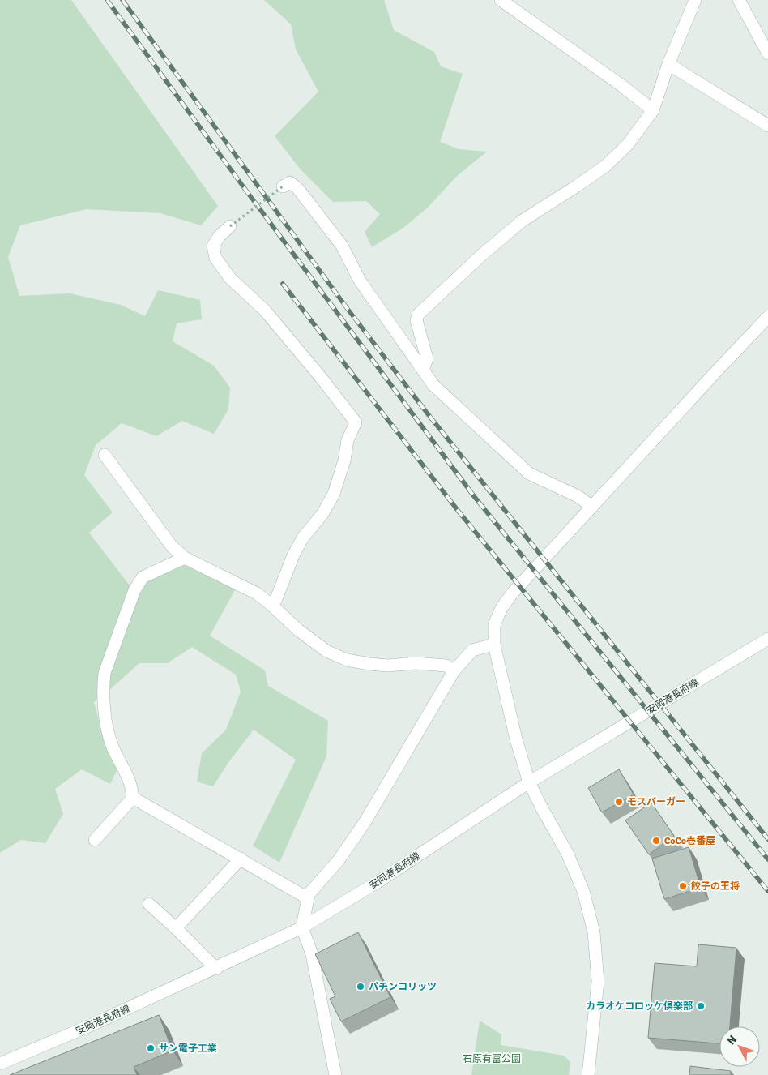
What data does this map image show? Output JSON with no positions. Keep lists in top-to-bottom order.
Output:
{
  "streets": {
    "street": ["安岡港長府線"]
  },
  "parks": ["石原有富公園"],
  "places": [
    "モスバーガー",
    "CoCo壱番屋",
    "餃子の王将",
    "パチンコリッツ",
    "カラオケコロッケ倶楽部",
    "サン電子工業"
  ],
  "north": "top left"
}
